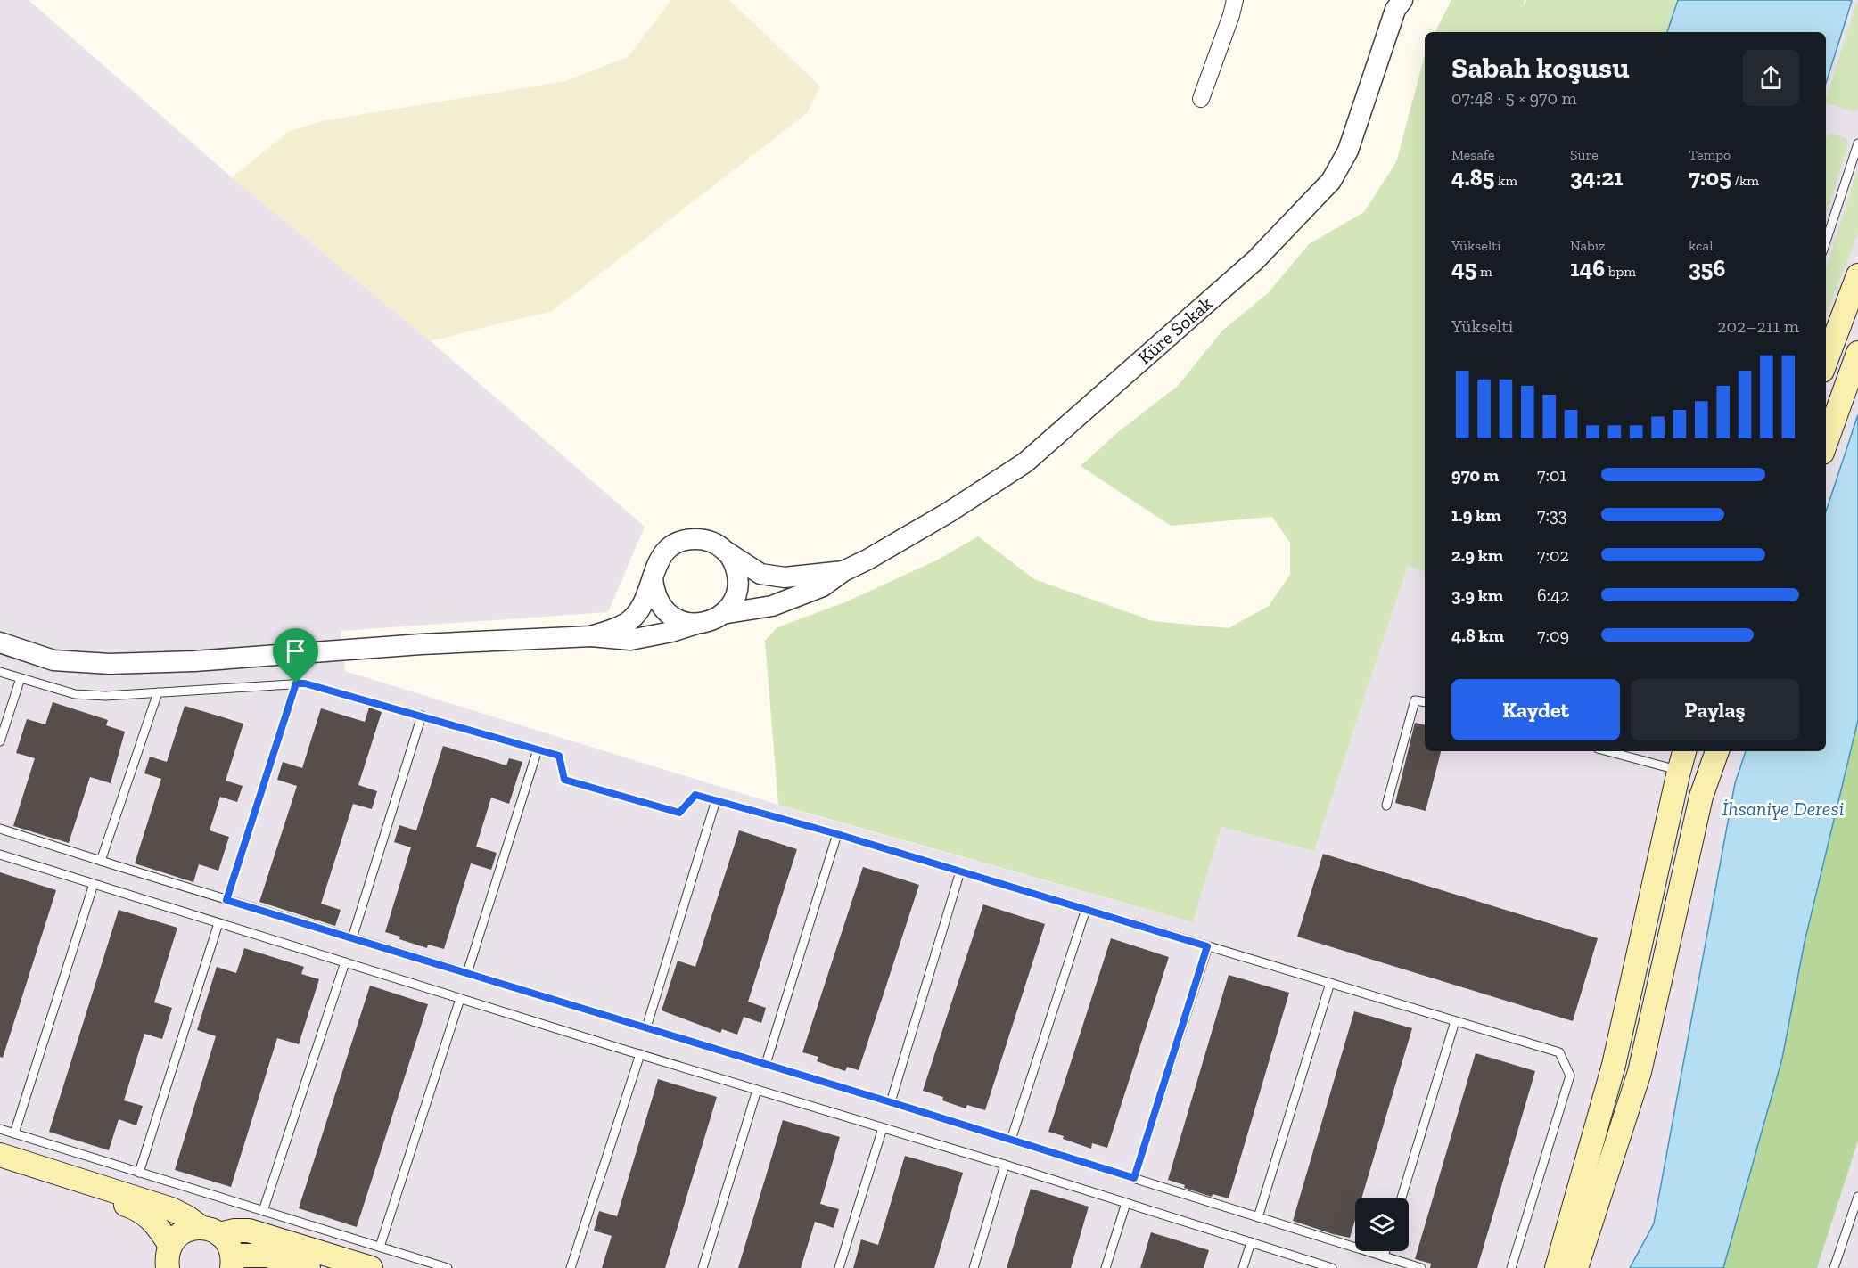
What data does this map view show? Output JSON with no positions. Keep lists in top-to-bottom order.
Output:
{
  "streets": {
    "street": ["Küre Sokak"]
  },
  "water": ["İhsaniye Deresi"],
  "page": {
    "heading": ["Sabah koşusu", "07:48 · 5 × 970 m"],
    "stats": [
      ["Mesafe", "4.85 km"],
      ["Süre", "34:21"],
      ["Tempo", "7:05 /km"],
      ["Yükselti", "45 m"],
      ["Nabız", "146 bpm"],
      ["kcal", "356"]
    ],
    "chart": ["Yükselti", "202–211 m"],
    "list": [
      {
        "name": "970 m",
        "note": "7:01"
      },
      {
        "name": "1.9 km",
        "note": "7:33"
      },
      {
        "name": "2.9 km",
        "note": "7:02"
      },
      {
        "name": "3.9 km",
        "note": "6:42"
      },
      {
        "name": "4.8 km",
        "note": "7:09"
      }
    ],
    "buttons": ["Kaydet", "Paylaş"]
  }
}
